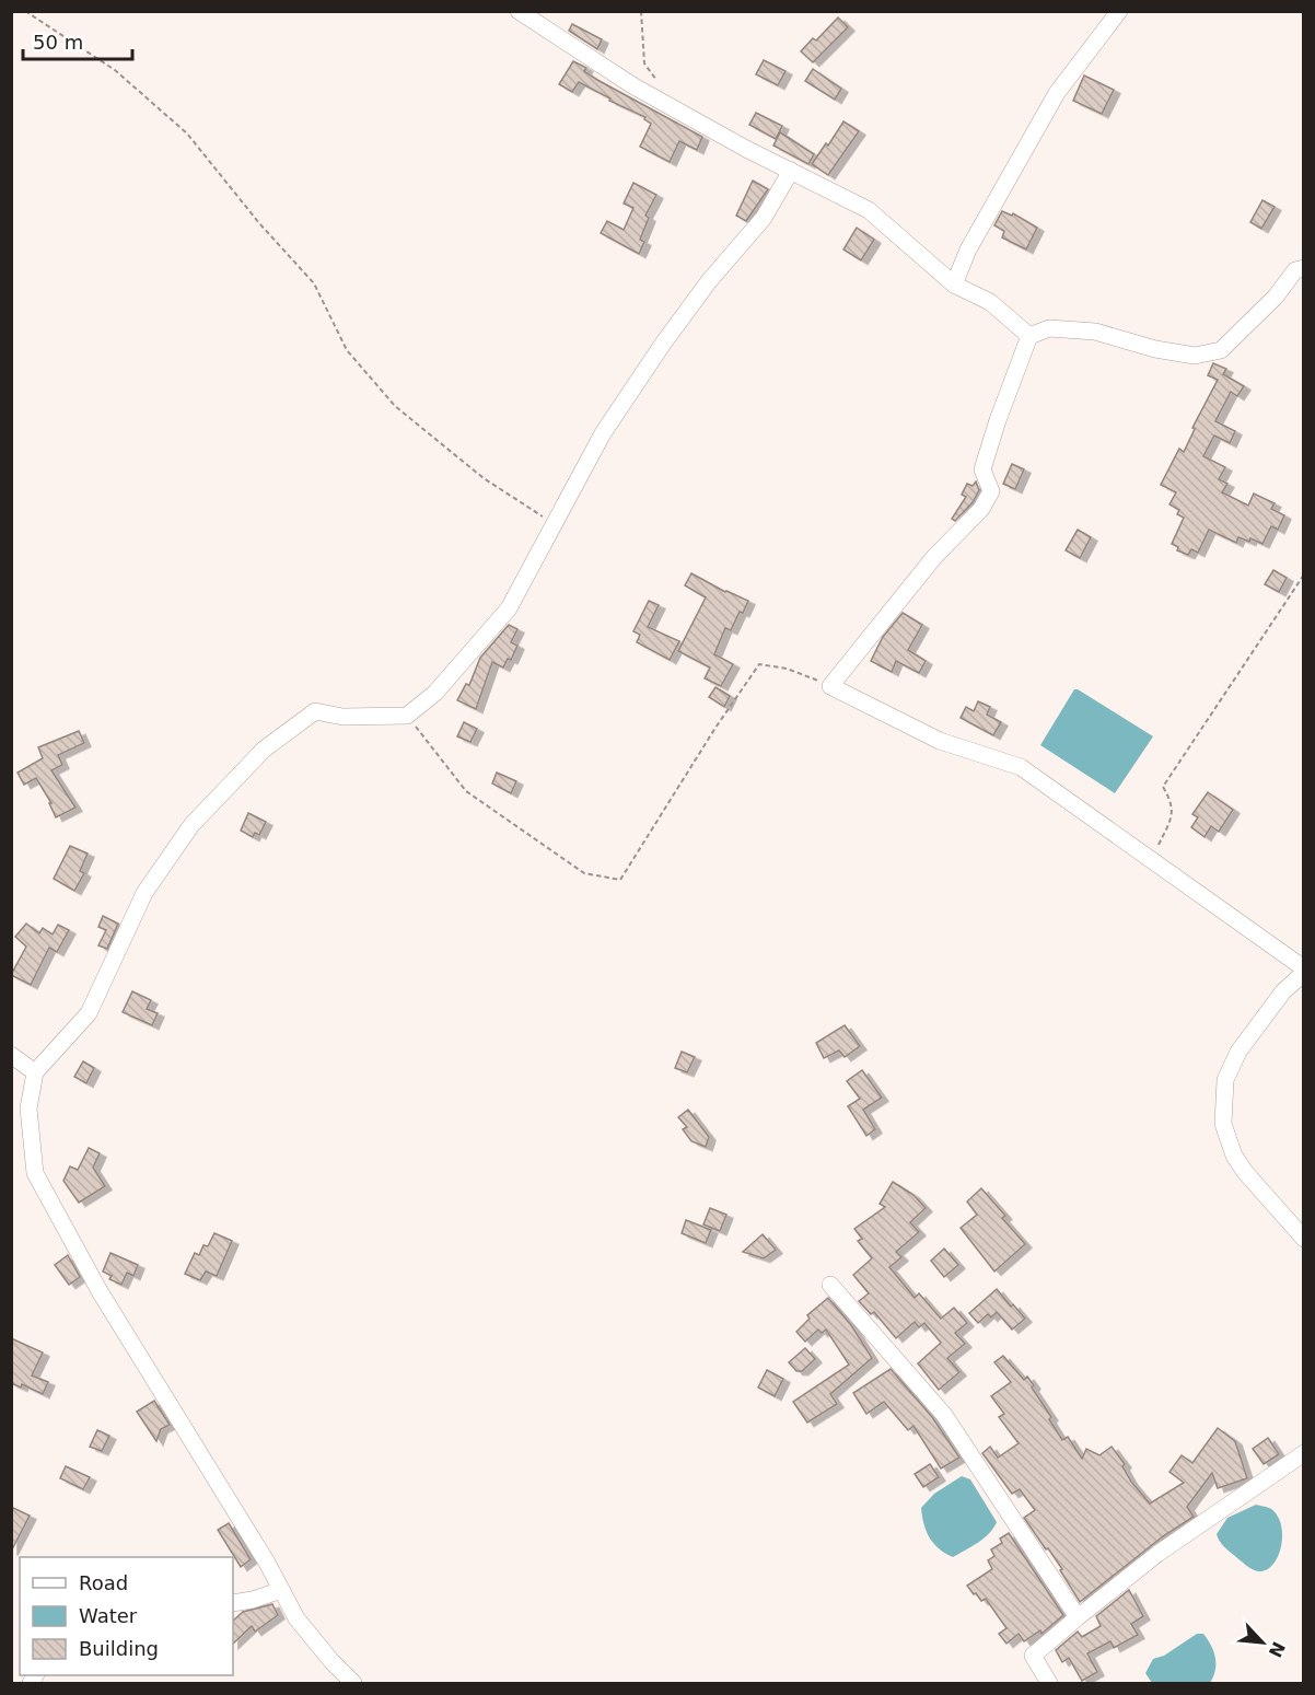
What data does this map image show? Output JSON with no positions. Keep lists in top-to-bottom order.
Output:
{
  "legend": ["Road", "Water", "Building"],
  "scale_bar": "50 m",
  "north": "bottom right"
}
